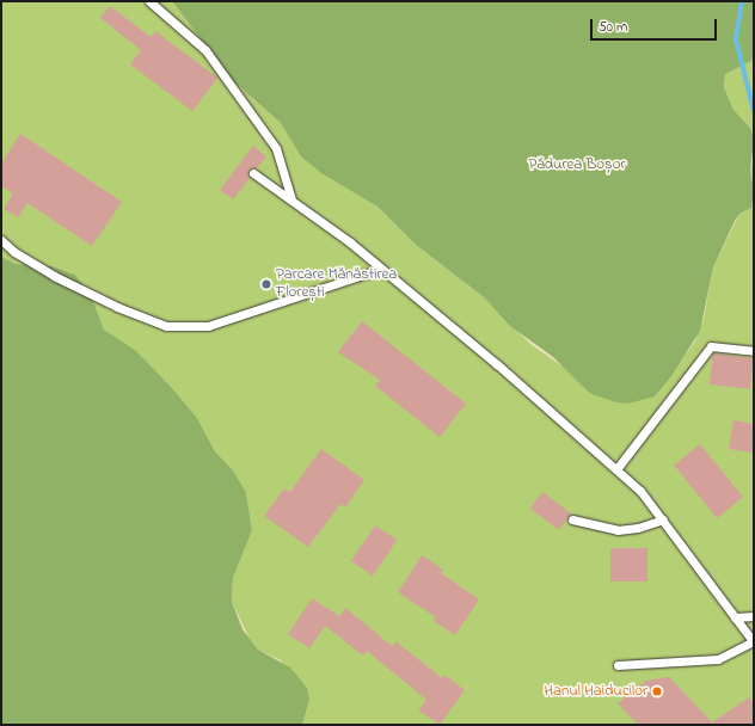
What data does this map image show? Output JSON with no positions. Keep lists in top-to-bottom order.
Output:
{
  "parks": ["Pădurea Boșor"],
  "places": ["Parcare Mănăstirea Florești", "Hanul Haiducilor"],
  "scale_bar": "50 m"
}
